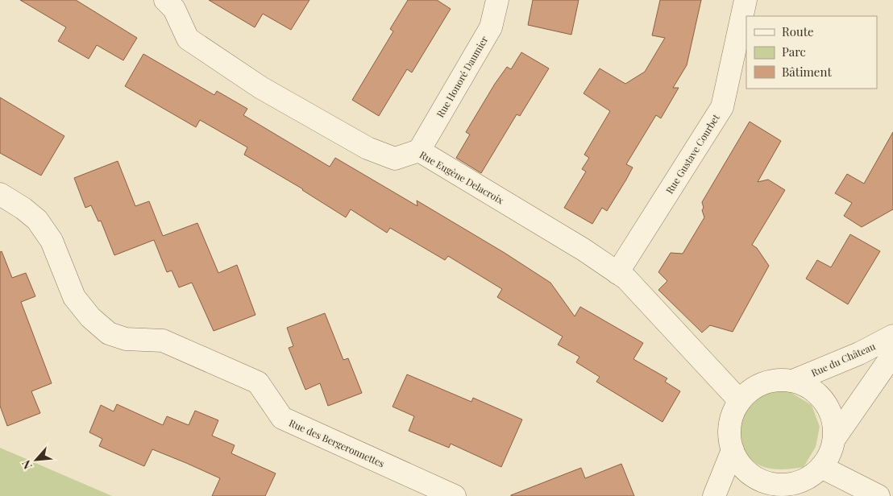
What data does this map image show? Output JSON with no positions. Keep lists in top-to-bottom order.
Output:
{
  "streets": {
    "street": [
      "Rue Honoré Daumier",
      "Rue Gustave Courbet",
      "Rue Eugène Delacroix",
      "Rue du Château",
      "Rue des Bergeronnettes"
    ]
  },
  "crossings": [
    ["Rue Honoré Daumier", "Rue Eugène Delacroix"],
    ["Rue Gustave Courbet", "Rue Eugène Delacroix"],
    ["Rue Eugène Delacroix", "Rue du Château"]
  ],
  "legend": ["Route", "Parc", "Bâtiment"],
  "north": "bottom left"
}
